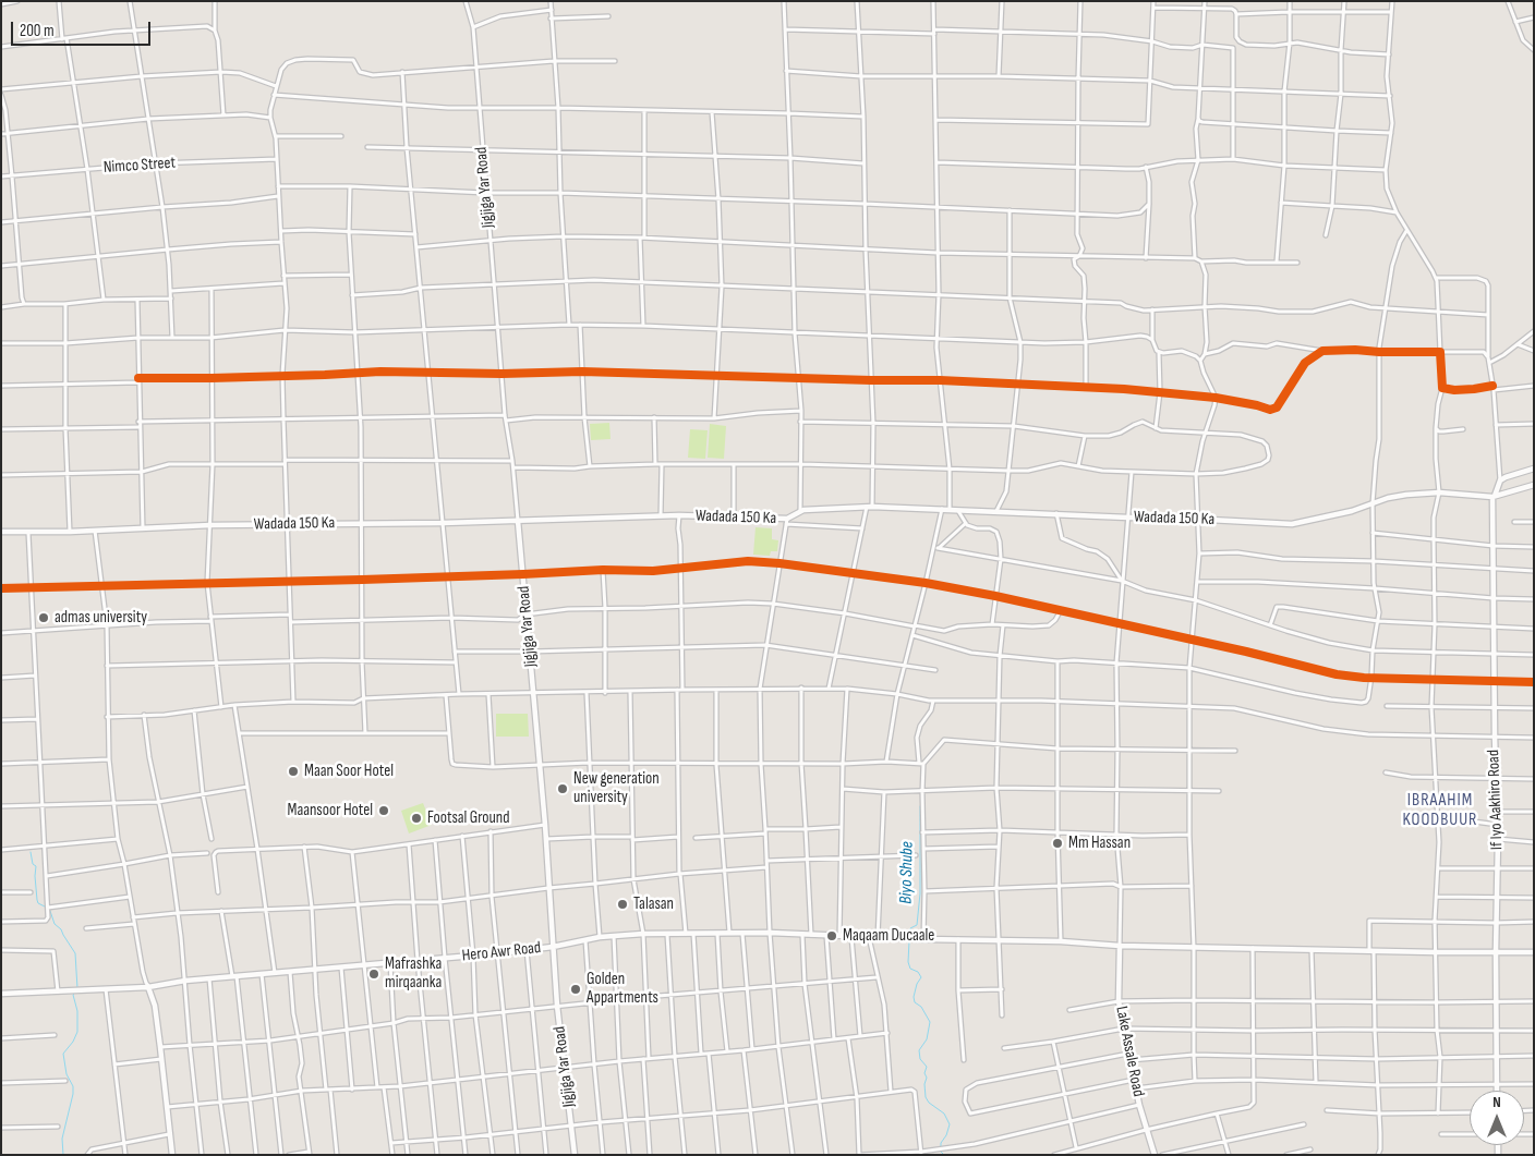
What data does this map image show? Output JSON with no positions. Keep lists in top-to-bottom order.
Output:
{
  "streets": {
    "street": [
      "Nimco Street",
      "Jigjiga Yar Road",
      "Wadada 150 Ka",
      "If Iyo Aakhiro Road",
      "Hero Awr Road",
      "Lake Assale Road"
    ]
  },
  "crossings": [
    ["Jigjiga Yar Road", "Wadada 150 Ka"],
    ["Jigjiga Yar Road", "Hero Awr Road"],
    ["Wadada 150 Ka", "If Iyo Aakhiro Road"],
    ["If Iyo Aakhiro Road", "Hero Awr Road"],
    ["Hero Awr Road", "Lake Assale Road"]
  ],
  "districts": ["IBRAAHIM KOODBUUR"],
  "water": ["Biyo Shube"],
  "places": [
    "admas university",
    "Maan Soor Hotel",
    "New generation university",
    "Maansoor Hotel",
    "Footsal Ground",
    "Mm Hassan",
    "Talasan",
    "Maqaam Ducaale",
    "Mafrashka mirqaanka",
    "Golden Appartments"
  ],
  "scale_bar": "200 m",
  "north": "top"
}
